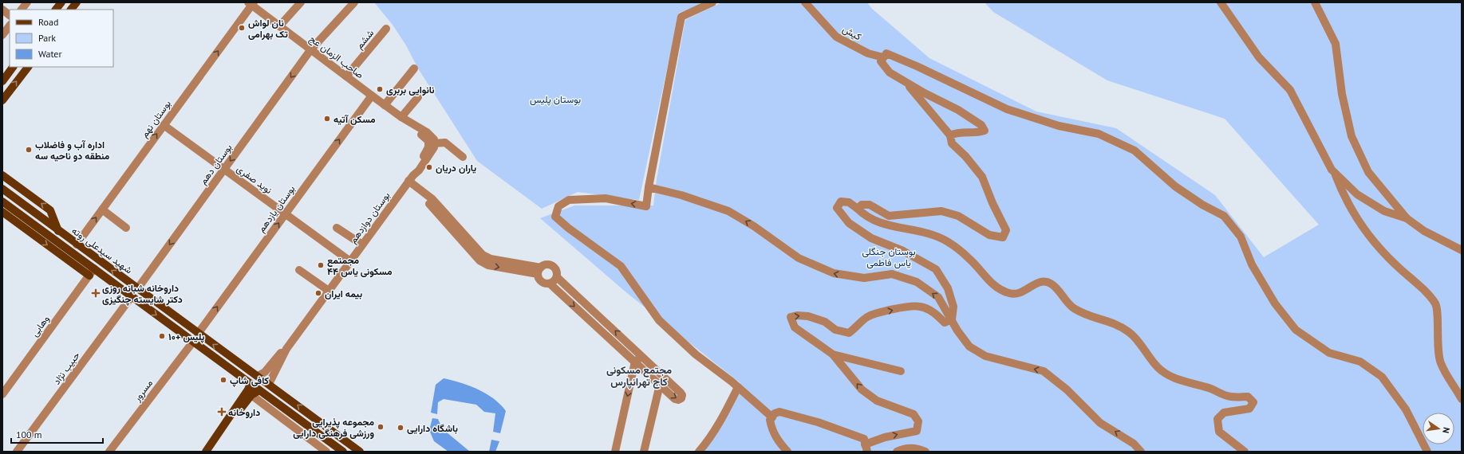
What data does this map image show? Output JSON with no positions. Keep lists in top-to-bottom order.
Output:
{
  "streets": {
    "main road": ["شهید سیدعلی روته"],
    "street": [
      "کیش",
      "ششم",
      "صاحب الزمان عج",
      "بوستان نهم",
      "بوستان دهم",
      "نوید صفری",
      "بوستان یازدهم",
      "بوستان دوازدهم",
      "وهابی",
      "حبیب نژاد",
      "مسرور"
    ]
  },
  "crossings": [
    ["ششم", "صاحب الزمان عج"],
    ["صاحب الزمان عج", "بوستان نهم"],
    ["صاحب الزمان عج", "بوستان دهم"],
    ["صاحب الزمان عج", "بوستان یازدهم"],
    ["صاحب الزمان عج", "بوستان دوازدهم"],
    ["بوستان نهم", "نوید صفری"],
    ["بوستان نهم", "شهید سیدعلی روته"],
    ["بوستان دهم", "نوید صفری"],
    ["بوستان دهم", "شهید سیدعلی روته"],
    ["نوید صفری", "بوستان یازدهم"],
    ["نوید صفری", "بوستان دوازدهم"],
    ["بوستان یازدهم", "شهید سیدعلی روته"],
    ["بوستان دوازدهم", "شهید سیدعلی روته"],
    ["شهید سیدعلی روته", "وهابی"],
    ["شهید سیدعلی روته", "حبیب نژاد"],
    ["شهید سیدعلی روته", "مسرور"]
  ],
  "one_way": ["بوستان نهم", "بوستان دهم", "بوستان یازدهم"],
  "districts": ["مجتمع مسکونی کاج تهرانپارس"],
  "parks": ["بوستان پلیس", "بوستان جنگلی یاس فاطمی"],
  "places": {
    "other": [
      "نان‌ لواش‌ تک‌ بهرامی",
      "نانوایی بربری",
      "مسکن آتیه",
      "اداره آب و فاضلاب منطقه دو ناحیه سه",
      "یاران دریان",
      "مجمتمع مسکونی یاس ۴۴",
      "بیمه ایران",
      "پلیس +۱۰",
      "کافی شاپ",
      "مجموعه پذیرایی ورزشی فرهنگی دارایی",
      "باشگاه دارایی"
    ],
    "health": ["داروخانه شبانه روزی دکتر شایسته چنگیزی", "داروخانه"]
  },
  "legend": ["Road", "Park", "Water"],
  "scale_bar": "100 m",
  "north": "right"
}
